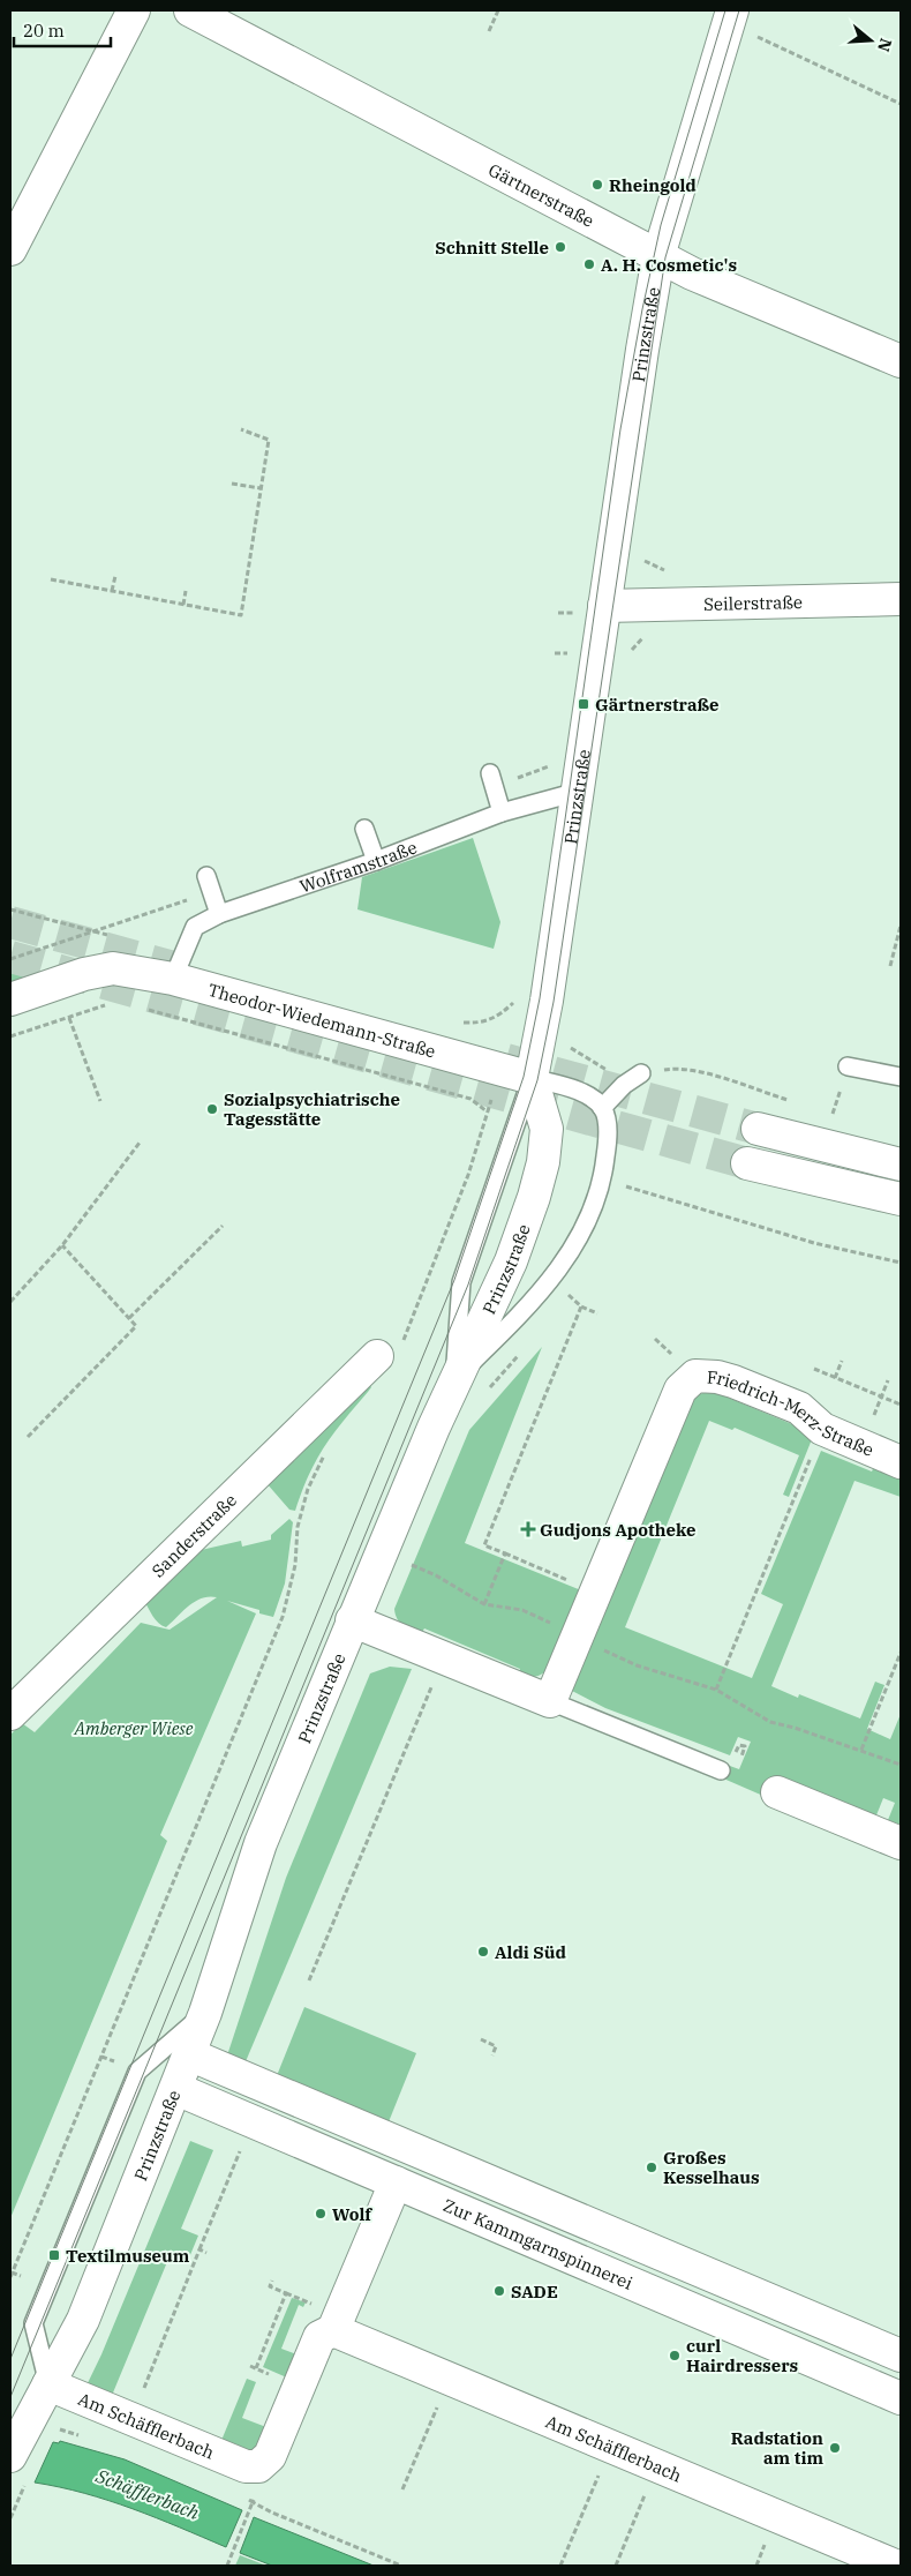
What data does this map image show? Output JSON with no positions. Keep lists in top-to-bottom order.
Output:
{
  "streets": {
    "street": [
      "Gärtnerstraße",
      "Prinzstraße",
      "Seilerstraße",
      "Theodor-Wiedemann-Straße",
      "Friedrich-Merz-Straße",
      "Sanderstraße",
      "Zur Kammgarnspinnerei",
      "Am Schäfflerbach"
    ],
    "lane": ["Wolframstraße"]
  },
  "crossings": [
    ["Gärtnerstraße", "Prinzstraße"],
    ["Prinzstraße", "Seilerstraße"],
    ["Prinzstraße", "Wolframstraße"],
    ["Prinzstraße", "Theodor-Wiedemann-Straße"],
    ["Prinzstraße", "Zur Kammgarnspinnerei"],
    ["Prinzstraße", "Am Schäfflerbach"],
    ["Wolframstraße", "Theodor-Wiedemann-Straße"]
  ],
  "water": ["Schäfflerbach"],
  "parks": ["Amberger Wiese"],
  "places": {
    "other": [
      "Rheingold",
      "Schnitt Stelle",
      "A. H. Cosmetic's",
      "Sozialpsychiatrische Tagesstätte",
      "Aldi Süd",
      "Großes Kesselhaus",
      "Wolf",
      "SADE",
      "curl Hairdressers",
      "Radstation am tim"
    ],
    "transit": ["Gärtnerstraße", "Textilmuseum"],
    "health": ["Gudjons Apotheke"]
  },
  "scale_bar": "20 m",
  "north": "right"
}
